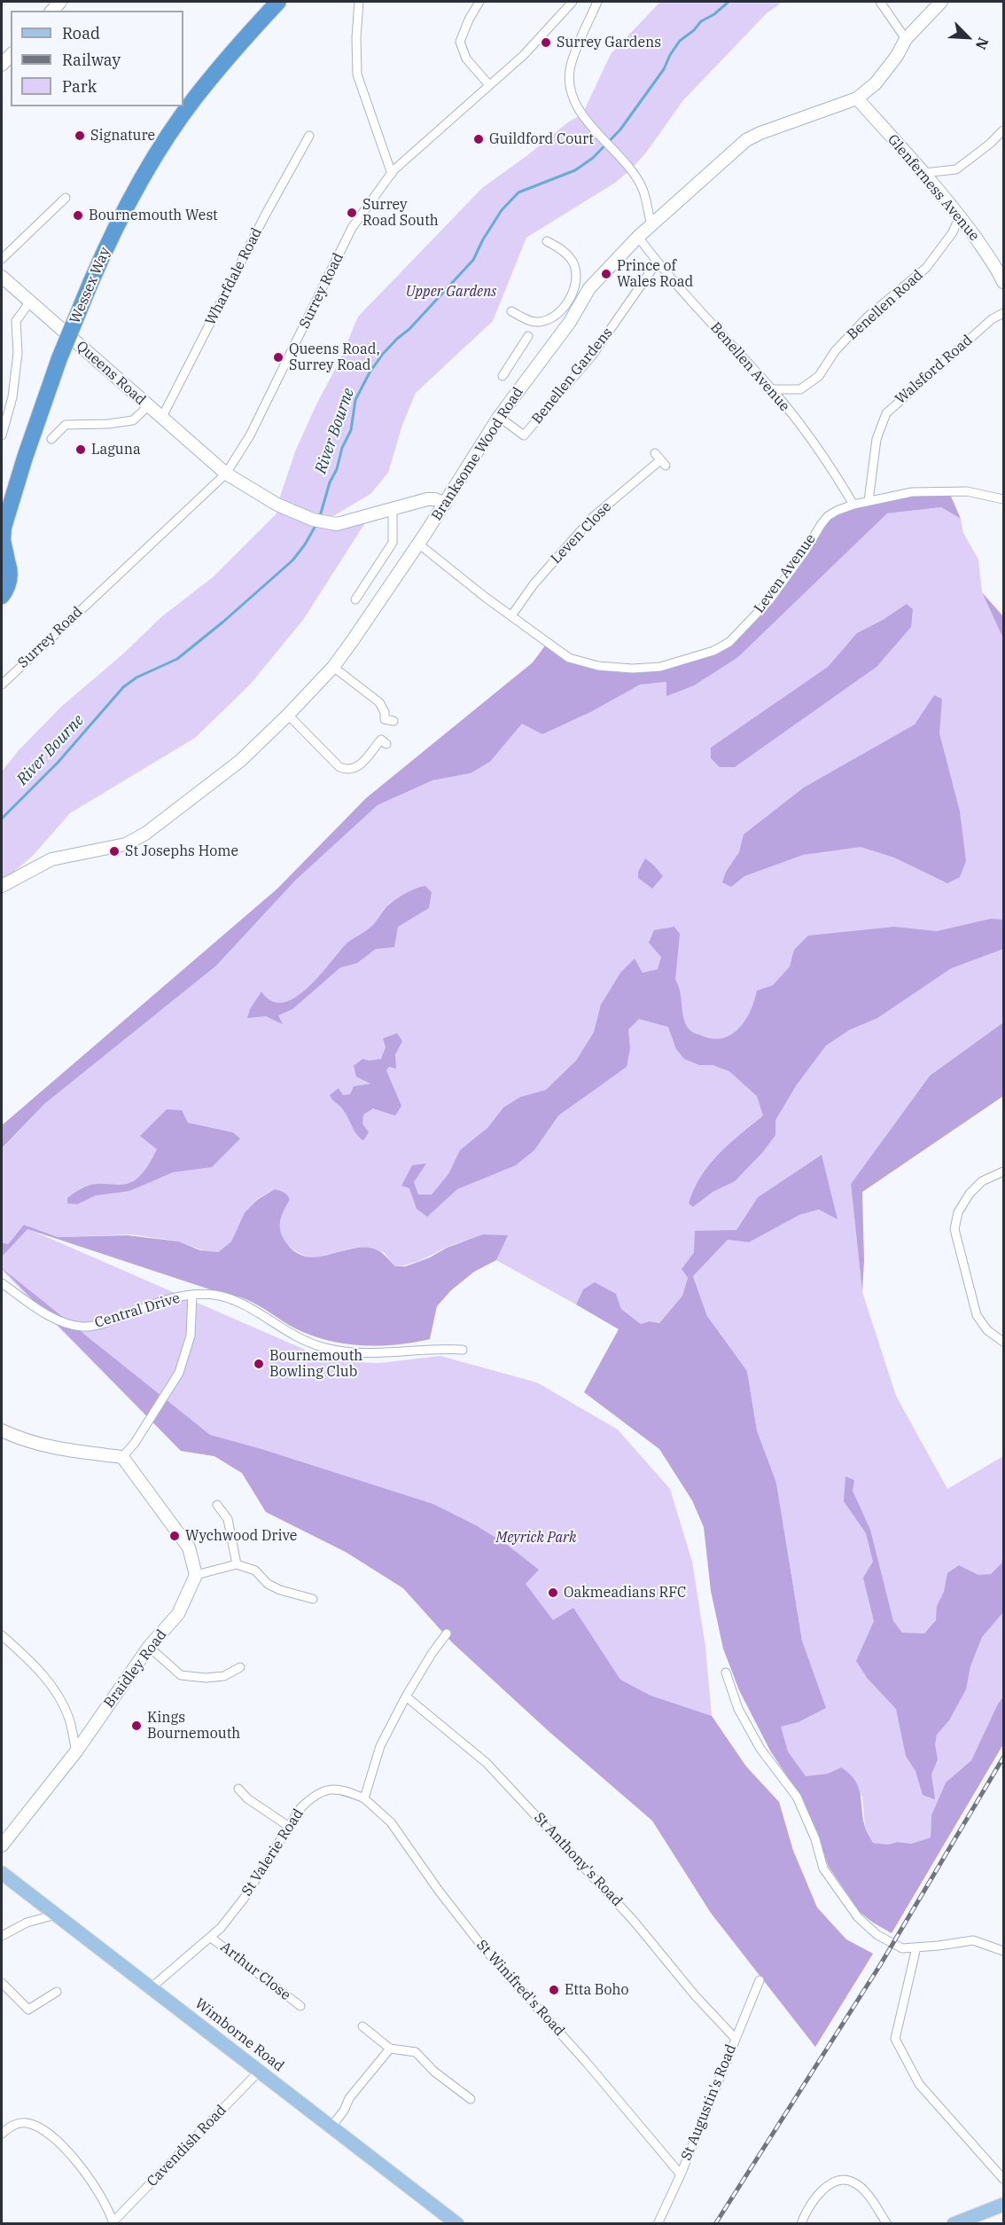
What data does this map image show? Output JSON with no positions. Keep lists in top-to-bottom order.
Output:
{
  "streets": {
    "highway": ["Wessex Way"],
    "main road": ["Wimborne Road"],
    "street": [
      "Glenferness Avenue",
      "Wharfdale Road",
      "Surrey Road",
      "Benellen Road",
      "Benellen Avenue",
      "Walsford Road",
      "Queens Road",
      "Benellen Gardens",
      "Branksome Wood Road",
      "Leven Close",
      "Leven Avenue",
      "Central Drive",
      "Braidley Road",
      "St Valerie Road",
      "St Anthony's Road",
      "Arthur Close",
      "St Winifred's Road",
      "St Augustin's Road",
      "Cavendish Road"
    ]
  },
  "crossings": [
    ["Glenferness Avenue", "Benellen Road"],
    ["Glenferness Avenue", "Branksome Wood Road"],
    ["Wharfdale Road", "Queens Road"],
    ["Surrey Road", "Queens Road"],
    ["Benellen Road", "Benellen Avenue"],
    ["Benellen Avenue", "Benellen Gardens"],
    ["Benellen Avenue", "Branksome Wood Road"],
    ["Benellen Avenue", "Leven Avenue"],
    ["Walsford Road", "Leven Avenue"],
    ["Queens Road", "Branksome Wood Road"],
    ["Benellen Gardens", "Branksome Wood Road"],
    ["Branksome Wood Road", "Leven Avenue"],
    ["Leven Close", "Leven Avenue"],
    ["St Valerie Road", "Arthur Close"],
    ["St Valerie Road", "St Winifred's Road"],
    ["St Valerie Road", "Wimborne Road"],
    ["St Anthony's Road", "St Augustin's Road"],
    ["St Winifred's Road", "St Augustin's Road"],
    ["Wimborne Road", "Cavendish Road"]
  ],
  "water": ["River Bourne"],
  "parks": ["Upper Gardens", "Meyrick Park"],
  "places": [
    "Surrey Gardens",
    "Signature",
    "Guildford Court",
    "Surrey Road South",
    "Bournemouth West",
    "Prince of Wales Road",
    "Queens Road, Surrey Road",
    "Laguna",
    "St Josephs Home",
    "Bournemouth Bowling Club",
    "Wychwood Drive",
    "Oakmeadians RFC",
    "Kings Bournemouth",
    "Etta Boho"
  ],
  "legend": ["Road", "Railway", "Park"],
  "north": "bottom right"
}
